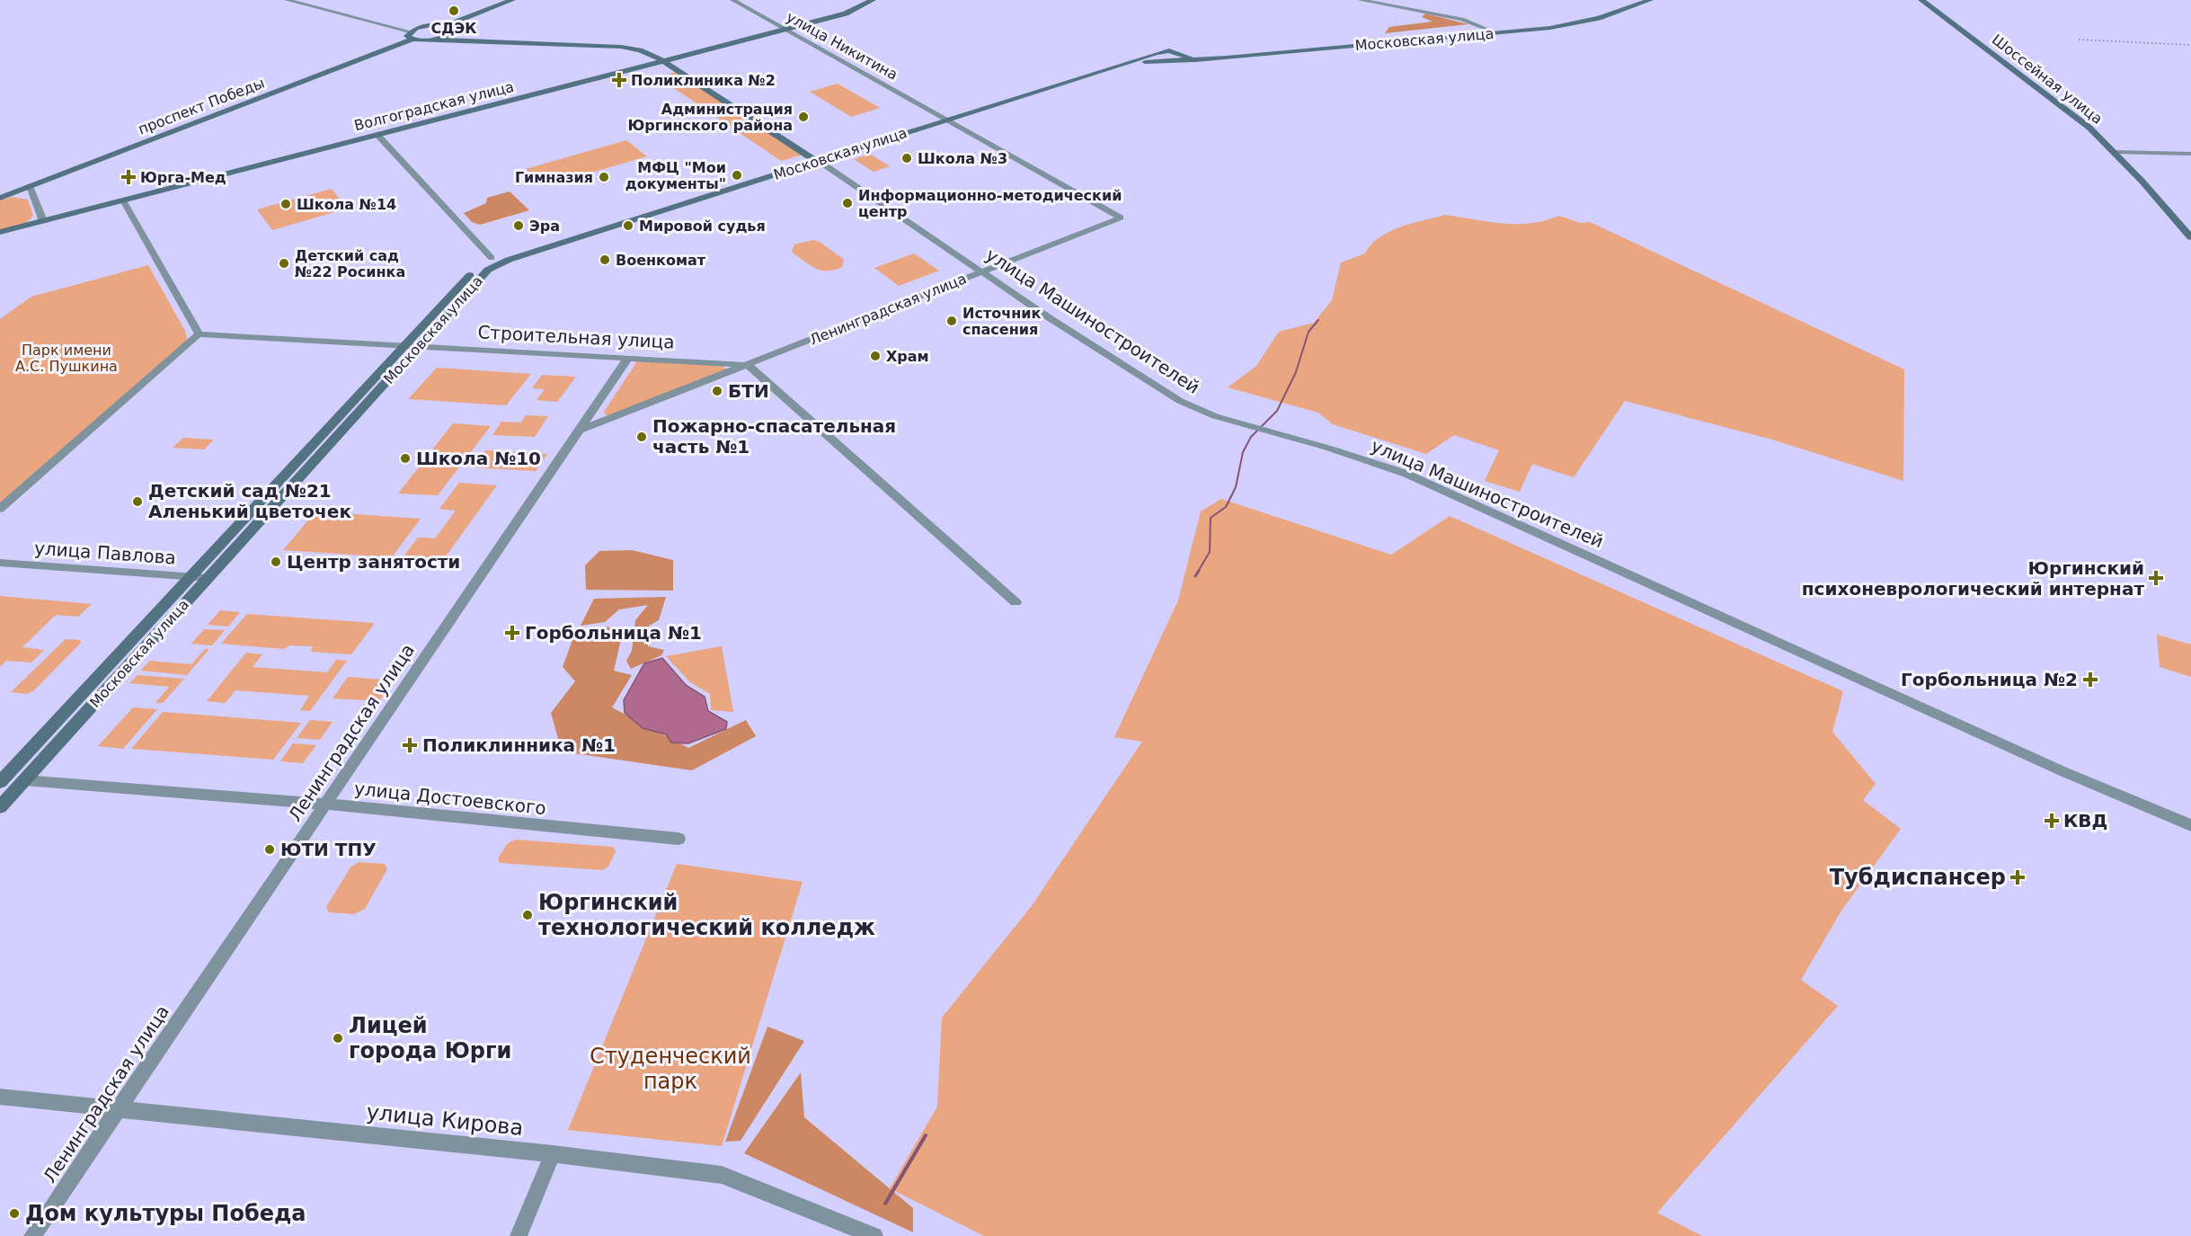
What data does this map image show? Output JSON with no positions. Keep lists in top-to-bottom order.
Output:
{
  "streets": {
    "main road": ["Московская улица", "Шоссейная улица", "Волгоградская улица"],
    "street": [
      "улица Никитина",
      "Ленинградская улица",
      "улица Машиностроителей",
      "Строительная улица",
      "улица Павлова",
      "улица Достоевского",
      "улица Кирова"
    ]
  },
  "crossings": [
    ["Московская улица", "улица Никитина"],
    ["Московская улица", "улица Машиностроителей"],
    ["Московская улица", "Строительная улица"],
    ["Московская улица", "улица Павлова"],
    ["Московская улица", "улица Достоевского"],
    ["улица Никитина", "Ленинградская улица"],
    ["Ленинградская улица", "улица Машиностроителей"],
    ["Ленинградская улица", "Строительная улица"],
    ["Ленинградская улица", "улица Достоевского"],
    ["Ленинградская улица", "улица Кирова"]
  ],
  "parks": ["Парк имени А.С. Пушкина", "Студенческий парк"],
  "places": {
    "other": [
      "СДЭК",
      "Администрация Юргинского района",
      "Школа №3",
      "МФЦ \"Мои документы\"",
      "Гимназия",
      "Информационно-методический центр",
      "Школа №14",
      "Эра",
      "Мировой судья",
      "Военкомат",
      "Детский сад №22 Росинка",
      "Источник спасения",
      "Храм",
      "БТИ",
      "Пожарно-спасательная часть №1",
      "Школа №10",
      "Детский сад №21 Аленький цветочек",
      "Центр занятости",
      "ЮТИ ТПУ",
      "Юргинский технологический колледж",
      "Лицей города Юрги",
      "Дом культуры Победа"
    ],
    "health": [
      "Поликлиника №2",
      "Юрга-Мед",
      "Юргинский психоневрологический интернат",
      "Горбольница №1",
      "Горбольница №2",
      "Поликлинника №1",
      "КВД",
      "Тубдиспансер"
    ]
  }
}
